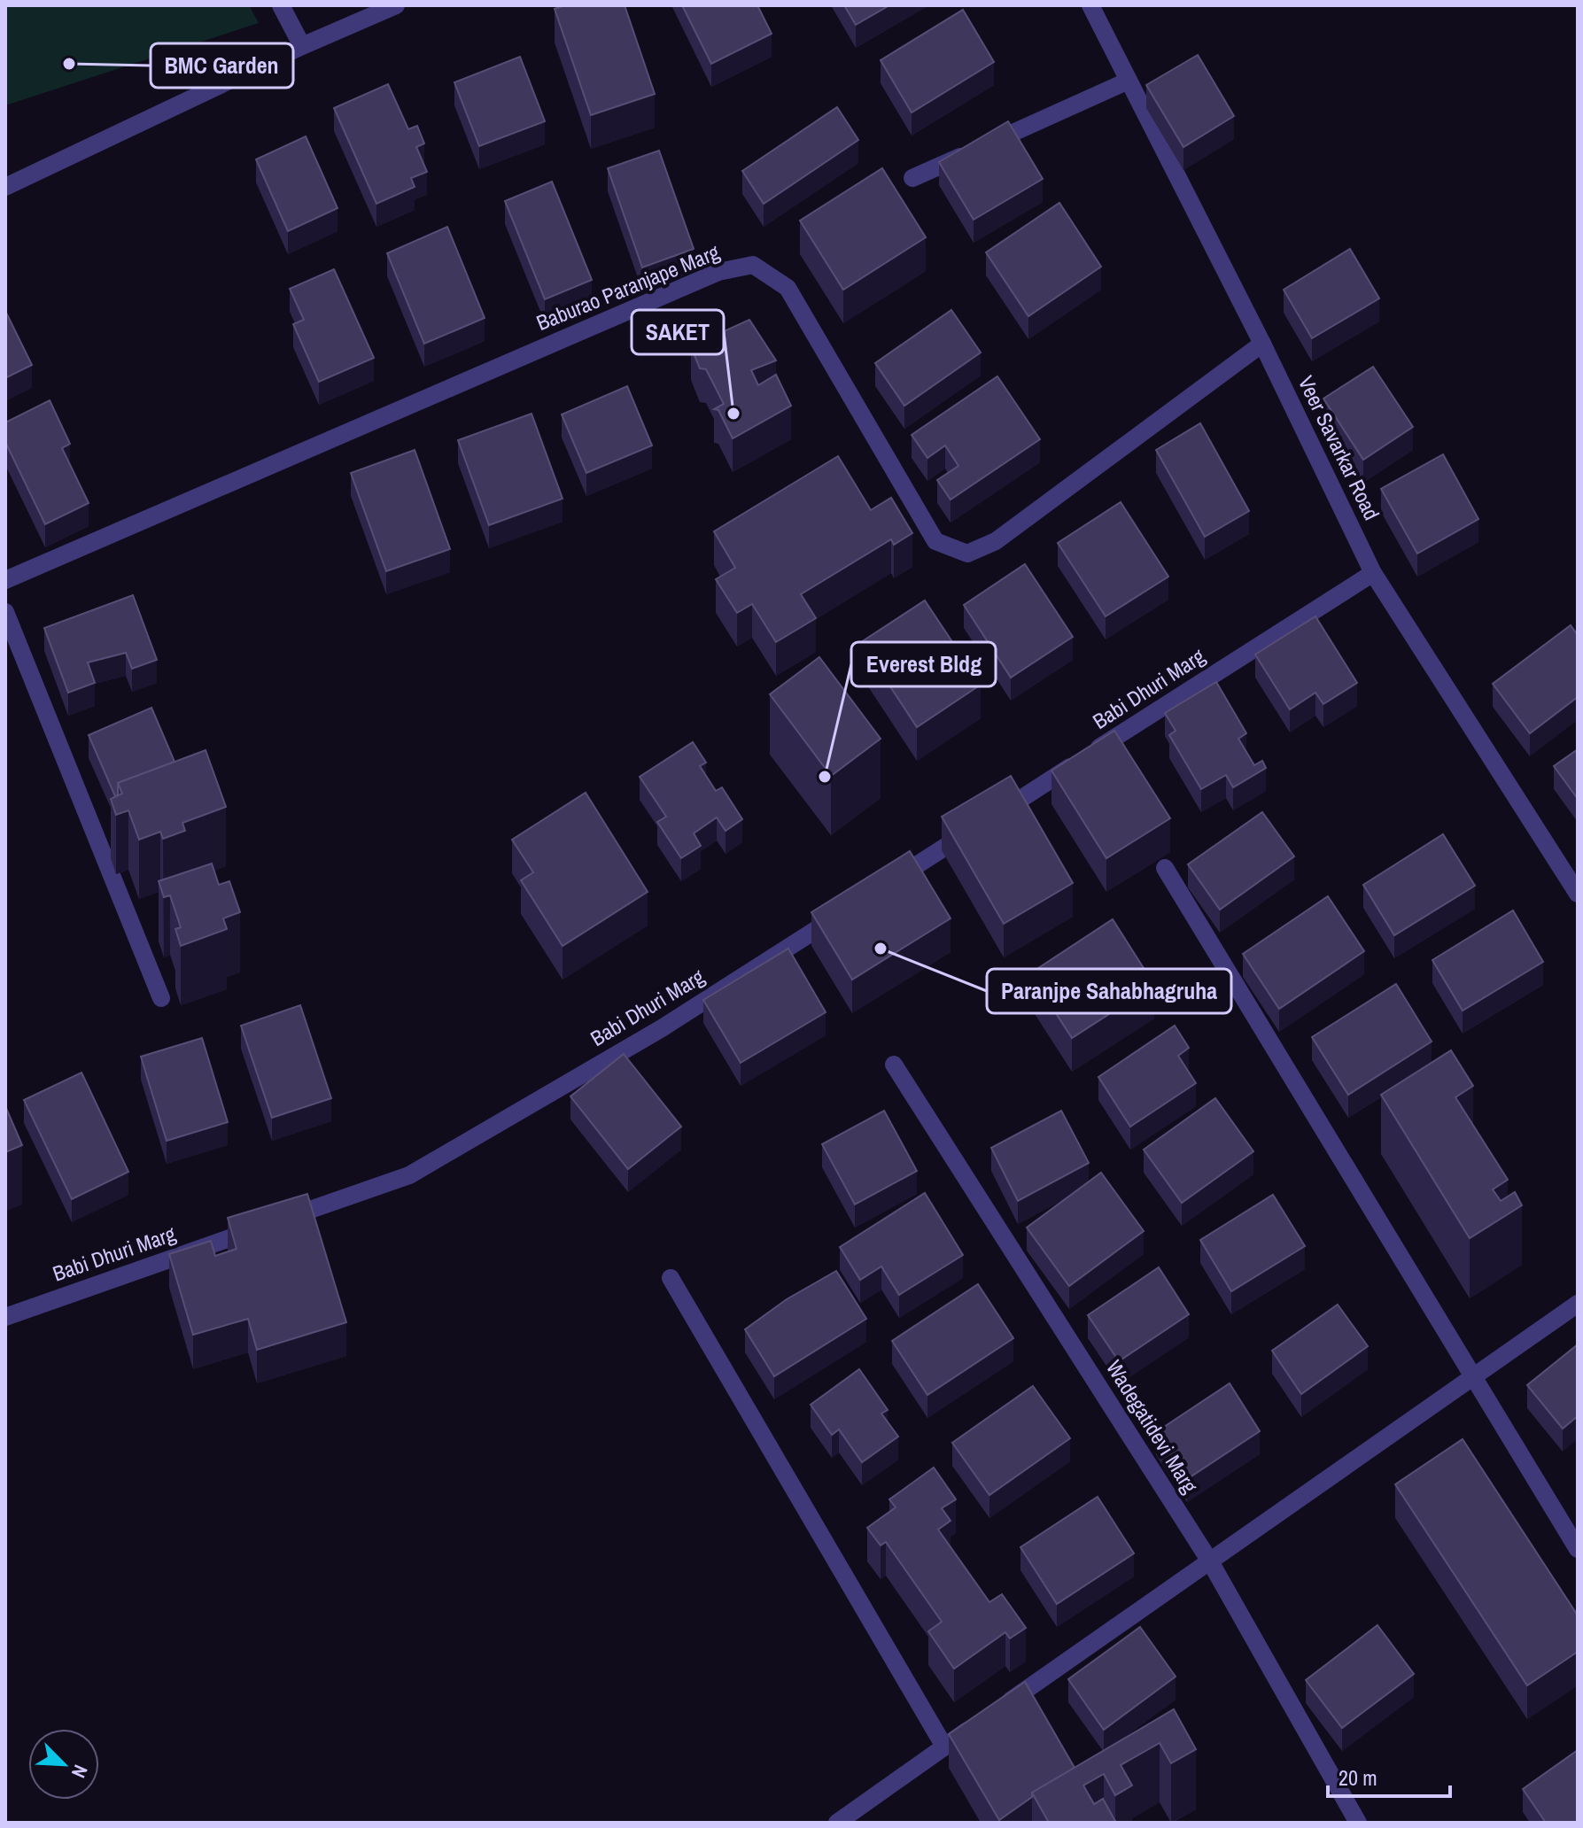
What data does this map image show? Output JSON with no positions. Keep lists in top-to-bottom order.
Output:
{
  "streets": {
    "street": [
      "Baburao Paranjape Marg",
      "Veer Savarkar Road",
      "Babi Dhuri Marg",
      "Wadegatidevi Marg"
    ]
  },
  "crossings": [
    ["Baburao Paranjape Marg", "Veer Savarkar Road"],
    ["Veer Savarkar Road", "Babi Dhuri Marg"]
  ],
  "places": [
    "BMC Garden",
    "SAKET",
    "Everest Bldg",
    "Paranjpe Sahabhagruha"
  ],
  "scale_bar": "20 m",
  "north": "bottom right"
}
